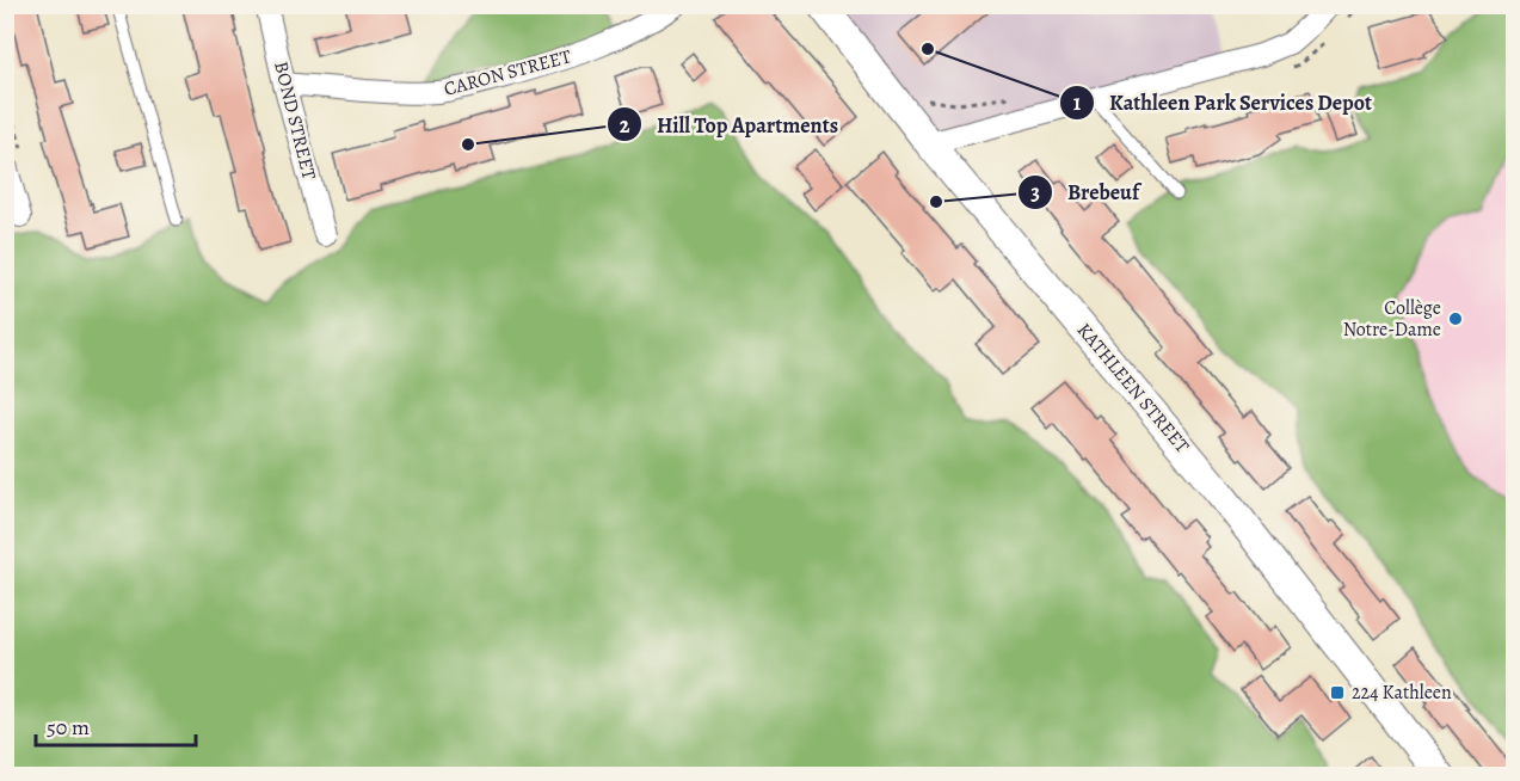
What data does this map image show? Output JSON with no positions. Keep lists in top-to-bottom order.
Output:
{
  "streets": {
    "street": ["CARON STREET", "BOND STREET", "KATHLEEN STREET"]
  },
  "crossings": [
    ["CARON STREET", "BOND STREET"]
  ],
  "places": {
    "other": [
      "Kathleen Park Services Depot",
      "Hill Top Apartments",
      "Brebeuf",
      "Collège Notre-Dame"
    ],
    "transit": ["224 Kathleen"]
  },
  "scale_bar": "50 m"
}
